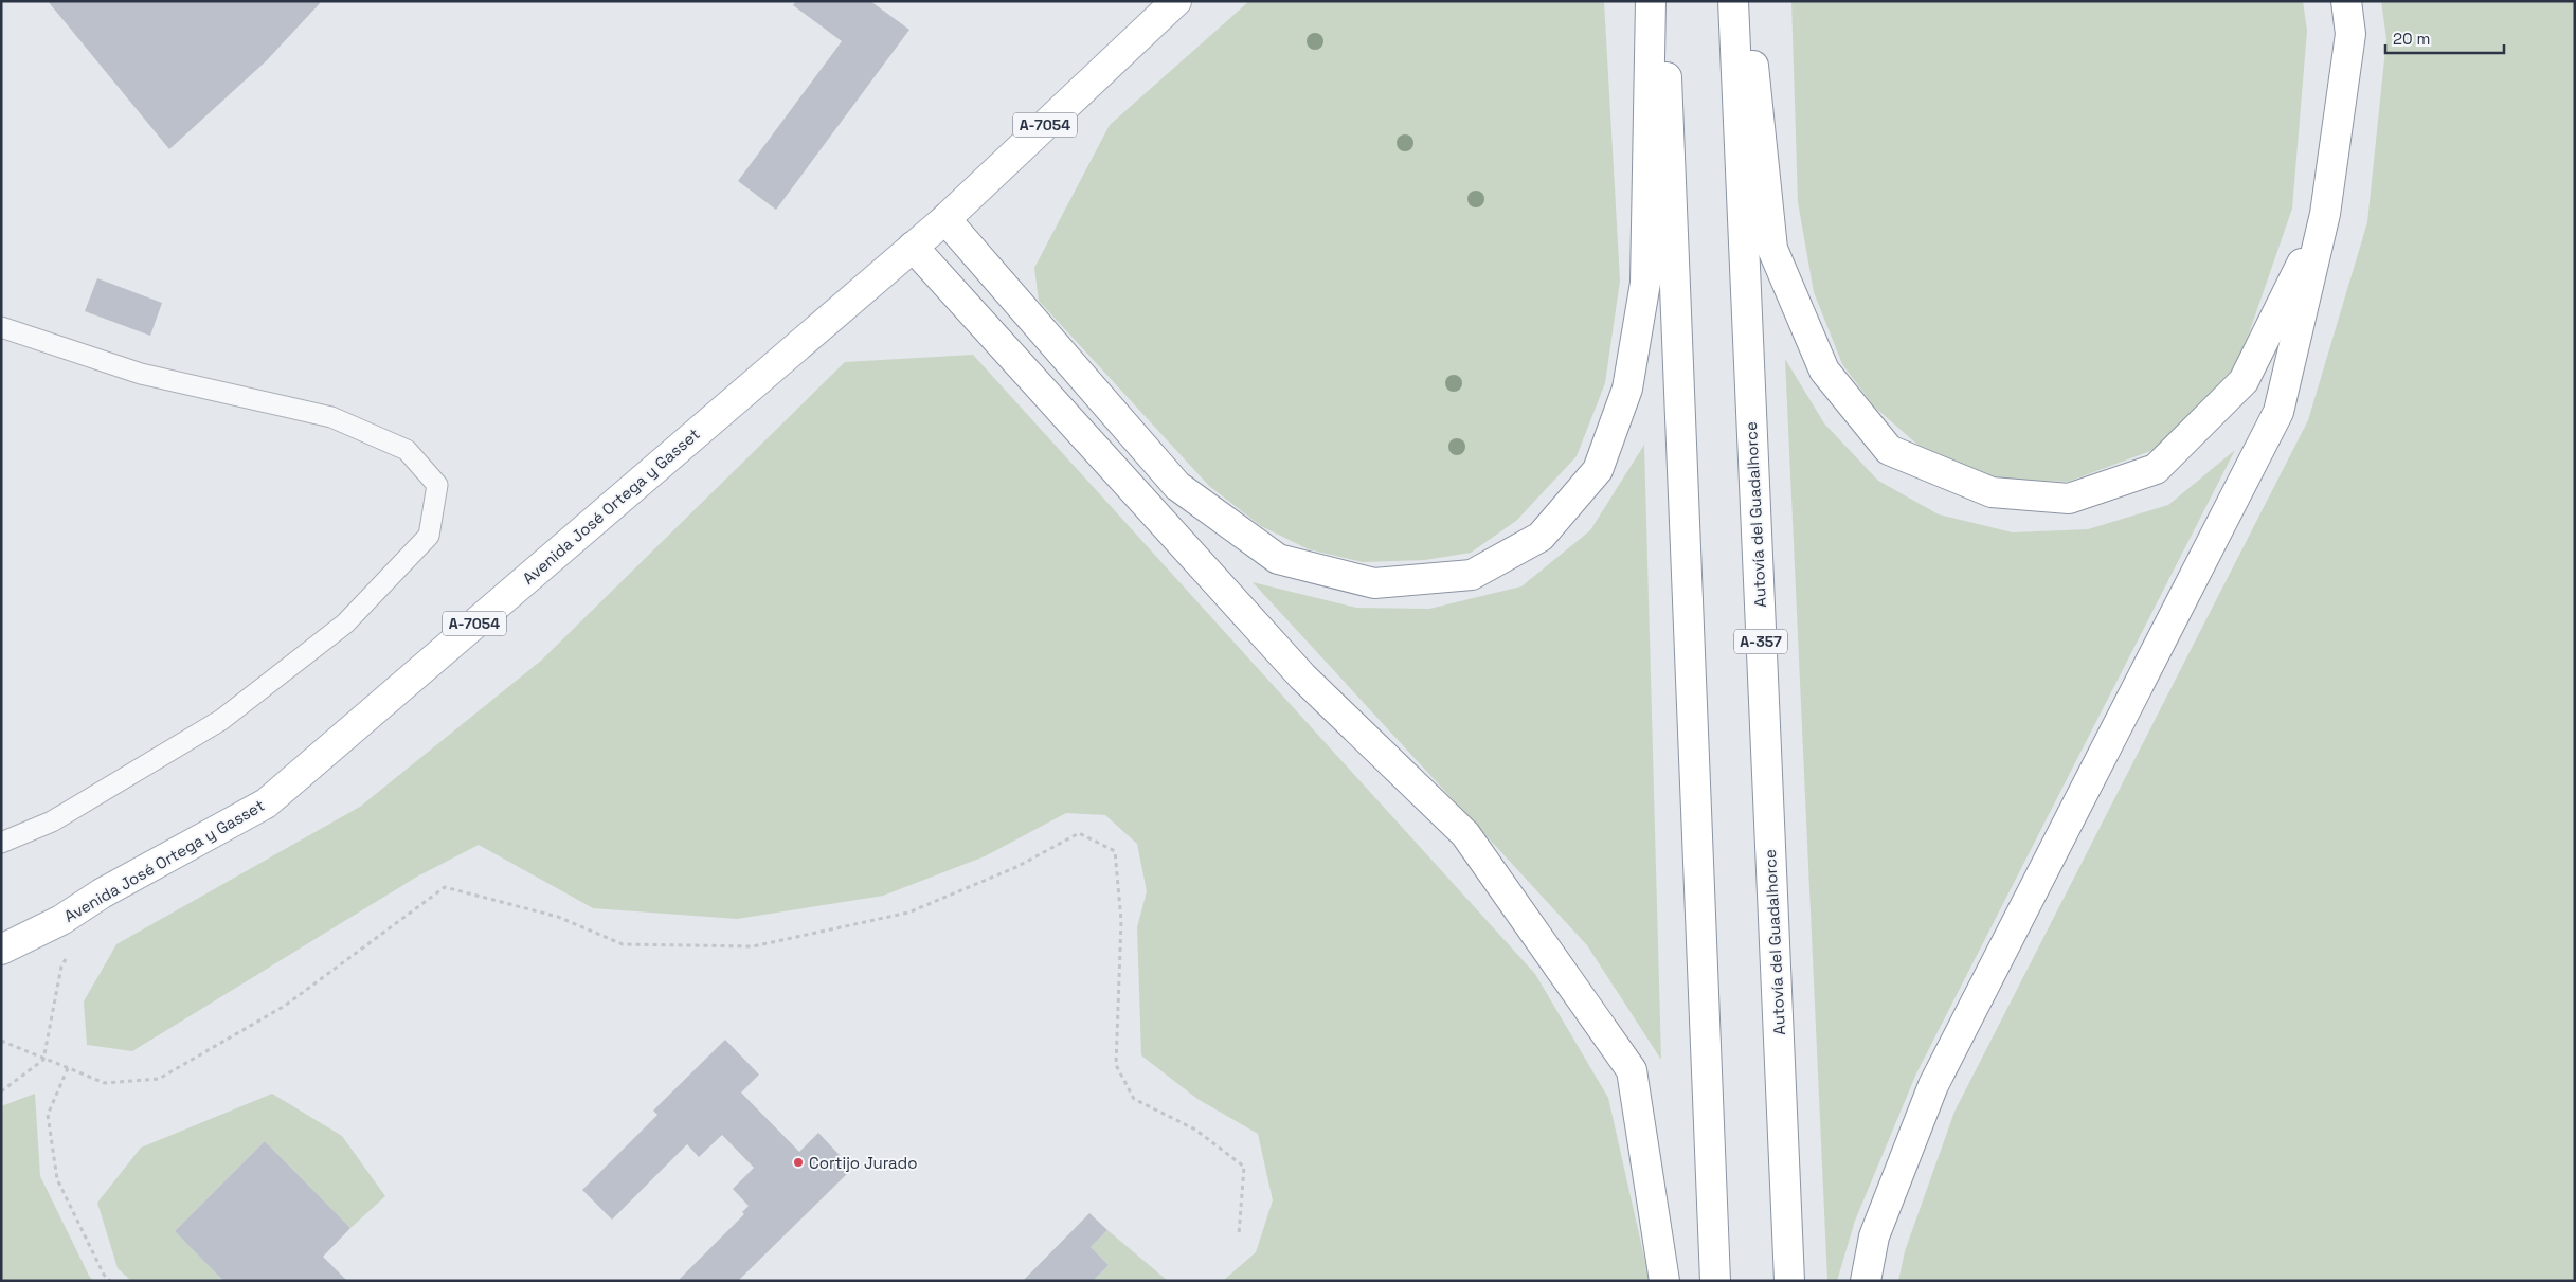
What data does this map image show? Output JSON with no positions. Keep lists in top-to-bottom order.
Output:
{
  "streets": {
    "main road": [
      "A-7054",
      "Avenida José Ortega y Gasset",
      "Autovía del Guadalhorce",
      "A-357"
    ]
  },
  "places": ["Cortijo Jurado"],
  "scale_bar": "20 m"
}
